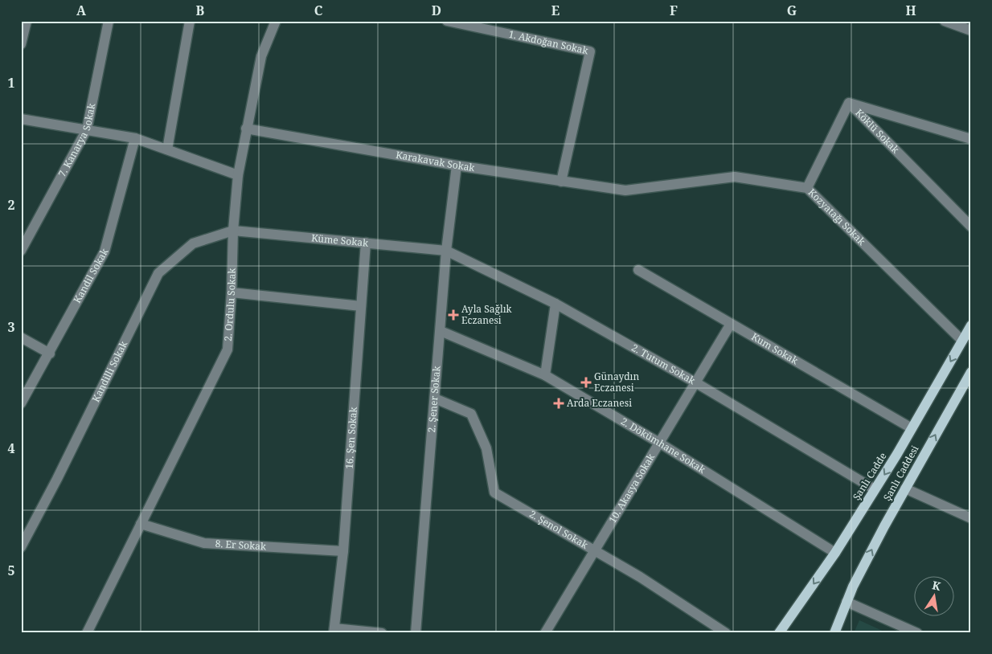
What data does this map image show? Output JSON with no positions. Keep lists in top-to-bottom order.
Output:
{
  "streets": {
    "main road": ["Şanlı Caddesi", "Şanlı Cadde"],
    "street": [
      "1. Akdoğan Sokak",
      "Köklü Sokak",
      "7. Kanarya Sokak",
      "Karakavak Sokak",
      "Kozyatağı Sokak",
      "Küme Sokak",
      "Kandil Sokak",
      "2. Ordulu Sokak",
      "Kum Sokak",
      "2. Tutum Sokak",
      "Kandilli Sokak",
      "2. Şener Sokak",
      "16. Şen Sokak",
      "2. Dökümhane Sokak",
      "10. Akasya Sokak",
      "2. Şenol Sokak",
      "8. Er Sokak"
    ]
  },
  "crossings": [
    ["1. Akdoğan Sokak", "Karakavak Sokak"],
    ["Köklü Sokak", "Kozyatağı Sokak"],
    ["Karakavak Sokak", "Kozyatağı Sokak"],
    ["Karakavak Sokak", "2. Ordulu Sokak"],
    ["Karakavak Sokak", "2. Şener Sokak"],
    ["Kozyatağı Sokak", "Şanlı Cadde"],
    ["Küme Sokak", "2. Ordulu Sokak"],
    ["Küme Sokak", "2. Tutum Sokak"],
    ["Küme Sokak", "Kandilli Sokak"],
    ["Küme Sokak", "2. Şener Sokak"],
    ["Küme Sokak", "16. Şen Sokak"],
    ["2. Ordulu Sokak", "Kandilli Sokak"],
    ["2. Ordulu Sokak", "8. Er Sokak"],
    ["Kum Sokak", "Şanlı Cadde"],
    ["Kum Sokak", "10. Akasya Sokak"],
    ["2. Tutum Sokak", "2. Şener Sokak"],
    ["2. Tutum Sokak", "Şanlı Cadde"],
    ["2. Tutum Sokak", "10. Akasya Sokak"],
    ["2. Şener Sokak", "2. Dökümhane Sokak"],
    ["2. Şener Sokak", "2. Şenol Sokak"],
    ["16. Şen Sokak", "8. Er Sokak"],
    ["2. Dökümhane Sokak", "Şanlı Cadde"],
    ["2. Dökümhane Sokak", "10. Akasya Sokak"],
    ["10. Akasya Sokak", "2. Şenol Sokak"]
  ],
  "one_way": ["Şanlı Caddesi", "Şanlı Cadde"],
  "places": {
    "health": ["Ayla Sağlık Eczanesi", "Günaydın Eczanesi", "Arda Eczanesi"]
  },
  "north": "top",
  "grid": {
    "columns": [
      "A",
      "B",
      "C",
      "D",
      "E",
      "F",
      "G",
      "H"
    ],
    "rows": [
      "1",
      "2",
      "3",
      "4",
      "5"
    ]
  }
}
